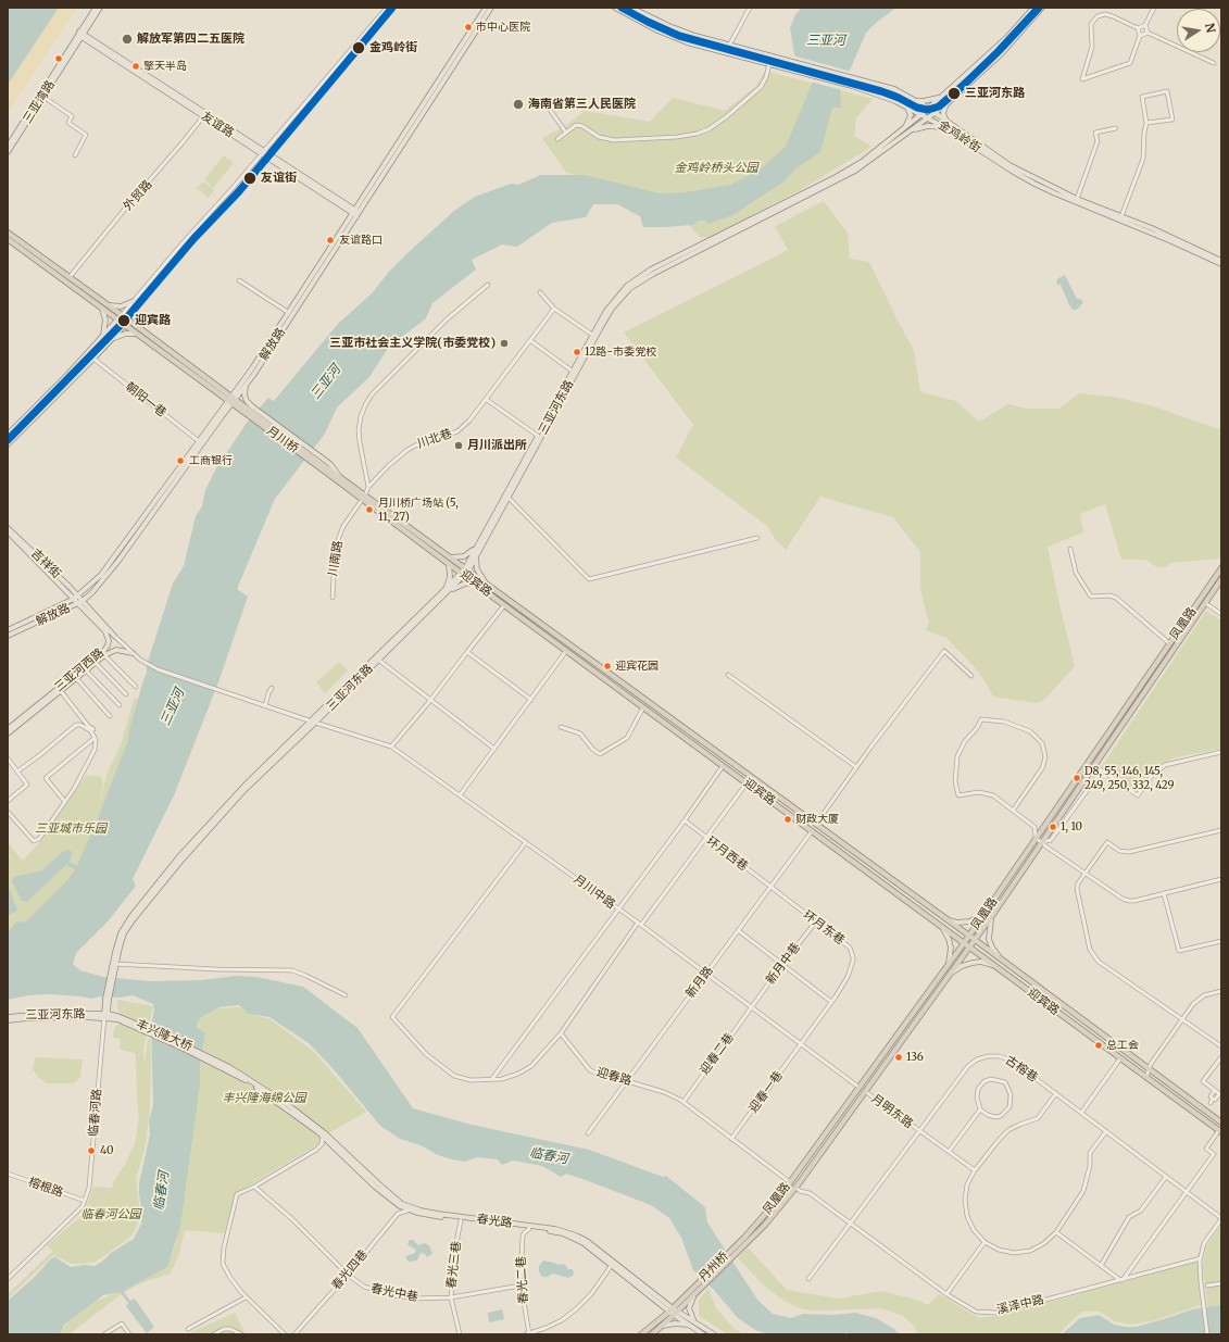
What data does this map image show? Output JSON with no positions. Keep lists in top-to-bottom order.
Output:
{
  "streets": {
    "highway": [
      "月川桥",
      "迎宾路",
      "凤凰路",
      "丹州桥"
    ],
    "main road": [
      "三亚湾路",
      "友谊路",
      "金鸡岭街",
      "解放路",
      "三亚河东路",
      "吉祥街",
      "三亚河西路",
      "丰兴隆大桥",
      "春光路"
    ],
    "street": [
      "外贸路",
      "朝阳一巷",
      "川北巷",
      "川南路",
      "环月西巷",
      "月川中路",
      "环月东巷",
      "新月中巷",
      "新月路",
      "迎春二巷",
      "古榕巷",
      "迎春路",
      "迎春一巷",
      "月明东路",
      "临春河路",
      "榕根路",
      "春光三巷",
      "春光四巷",
      "春光二巷",
      "春光中巷",
      "溪泽中路"
    ]
  },
  "crossings": [
    ["三亚湾路", "友谊路"],
    ["友谊路", "外贸路"],
    ["友谊路", "解放路"],
    ["金鸡岭街", "三亚河东路"],
    ["解放路", "朝阳一巷"],
    ["解放路", "月川桥"],
    ["解放路", "吉祥街"],
    ["解放路", "三亚河西路"],
    ["三亚河东路", "迎宾路"],
    ["三亚河东路", "月川中路"],
    ["三亚河东路", "丰兴隆大桥"],
    ["三亚河东路", "临春河路"],
    ["川北巷", "川南路"],
    ["川北巷", "迎宾路"],
    ["月川桥", "迎宾路"],
    ["川南路", "迎宾路"],
    ["吉祥街", "三亚河西路"],
    ["迎宾路", "凤凰路"],
    ["迎宾路", "新月路"],
    ["凤凰路", "月川中路"],
    ["凤凰路", "迎春路"],
    ["凤凰路", "月明东路"],
    ["凤凰路", "丹州桥"],
    ["凤凰路", "溪泽中路"],
    ["三亚河西路", "月川中路"],
    ["环月西巷", "环月东巷"],
    ["环月西巷", "新月路"],
    ["月川中路", "环月东巷"],
    ["月川中路", "新月中巷"],
    ["月川中路", "新月路"],
    ["月川中路", "迎春二巷"],
    ["月川中路", "迎春一巷"],
    ["环月东巷", "新月中巷"],
    ["环月东巷", "新月路"],
    ["环月东巷", "迎春一巷"],
    ["新月中巷", "迎春二巷"],
    ["新月路", "迎春路"],
    ["丰兴隆大桥", "春光路"],
    ["迎春二巷", "迎春路"],
    ["古榕巷", "月明东路"],
    ["古榕巷", "溪泽中路"],
    ["迎春路", "迎春一巷"],
    ["临春河路", "榕根路"],
    ["春光路", "春光三巷"],
    ["春光路", "丹州桥"],
    ["春光路", "春光四巷"],
    ["春光路", "春光二巷"],
    ["春光三巷", "春光中巷"],
    ["春光四巷", "春光中巷"],
    ["春光二巷", "春光中巷"]
  ],
  "water": ["三亚河", "临春河"],
  "parks": [
    "金鸡岭桥头公园",
    "三亚城市乐园",
    "丰兴隆海绵公园",
    "临春河公园"
  ],
  "places": [
    "市中心医院",
    "解放军第四二五医院",
    "金鸡岭街",
    "擎天半岛",
    "三亚河东路",
    "海南省第三人民医院",
    "友谊街",
    "友谊路口",
    "迎宾路",
    "三亚市社会主义学院(市委党校)",
    "12路-市委党校",
    "月川派出所",
    "工商银行",
    "月川桥广场站 (5, 11, 27)",
    "迎宾花园",
    "D8, 55, 146, 145, 249, 250, 332, 429",
    "财政大厦",
    "1, 10",
    "总工会",
    "136",
    "40"
  ],
  "north": "right"
}
